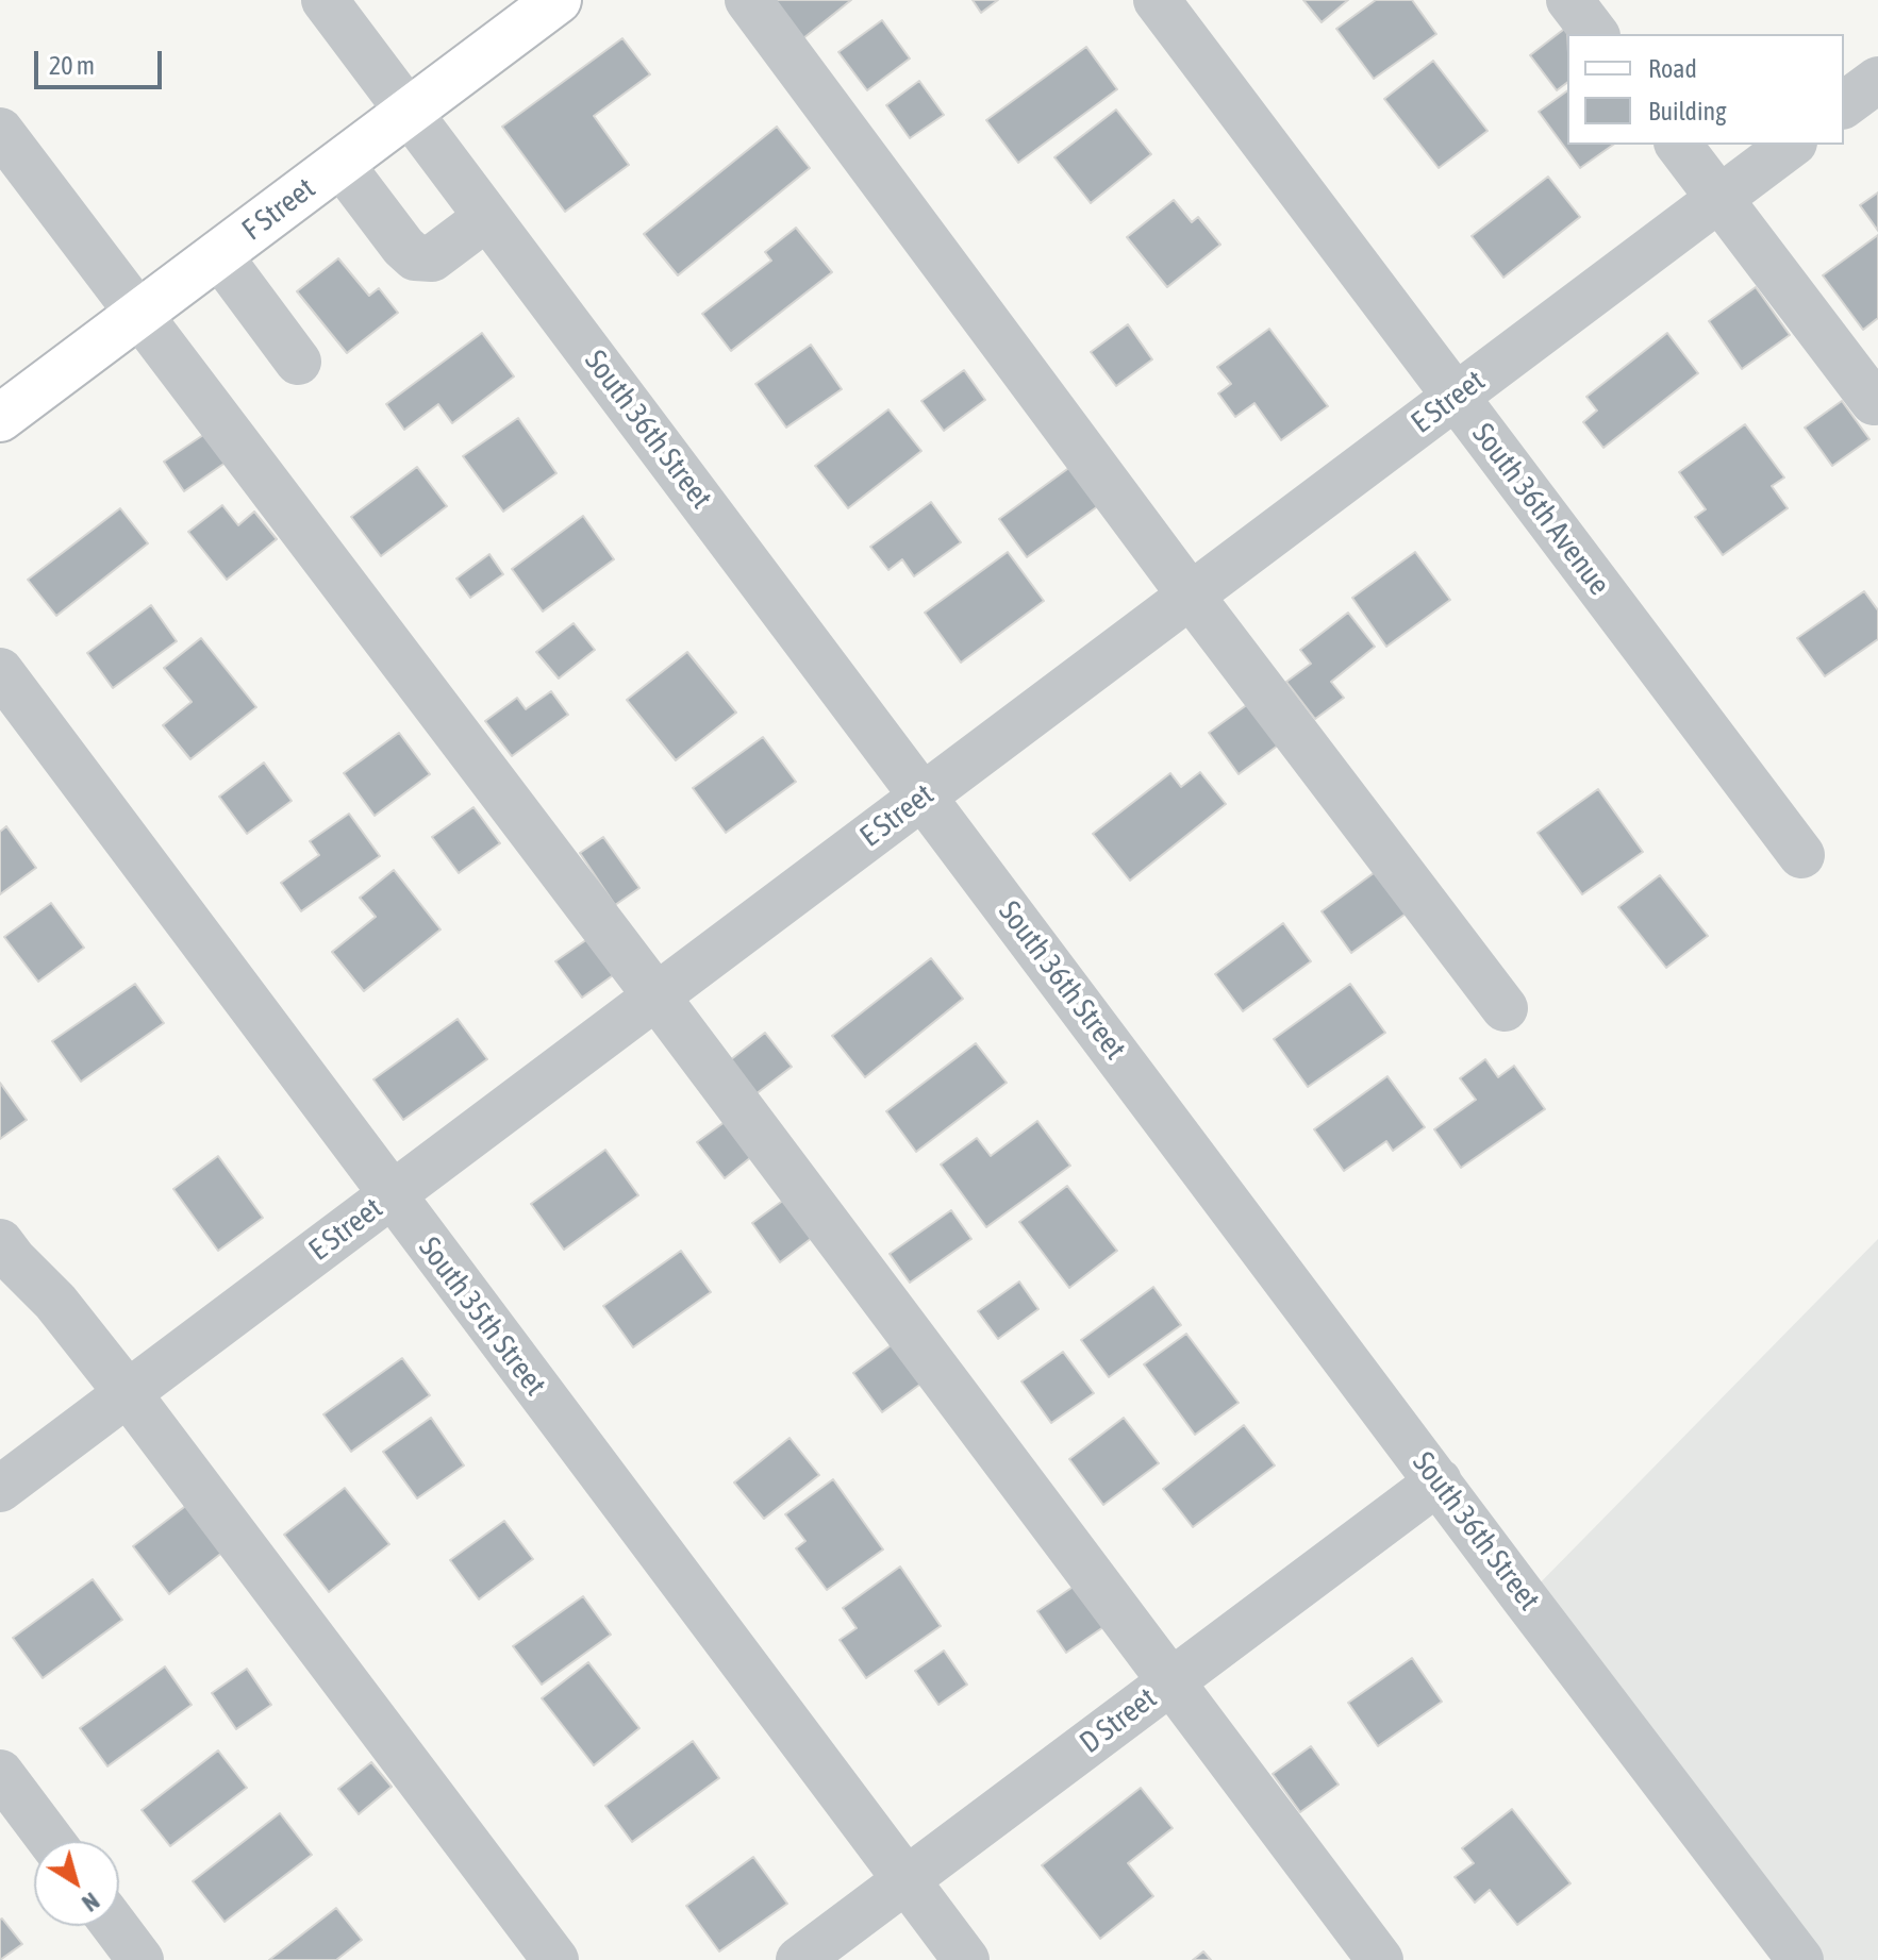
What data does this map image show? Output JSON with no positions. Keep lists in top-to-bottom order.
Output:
{
  "streets": {
    "main road": ["F Street"],
    "street": [
      "E Street",
      "South 36th Street",
      "South 36th Avenue",
      "South 35th Street",
      "D Street"
    ]
  },
  "crossings": [
    ["F Street", "South 36th Street"],
    ["E Street", "South 36th Street"],
    ["E Street", "South 36th Avenue"],
    ["E Street", "South 35th Street"],
    ["South 36th Street", "D Street"],
    ["South 35th Street", "D Street"]
  ],
  "legend": ["Road", "Building"],
  "scale_bar": "20 m",
  "north": "bottom right"
}
